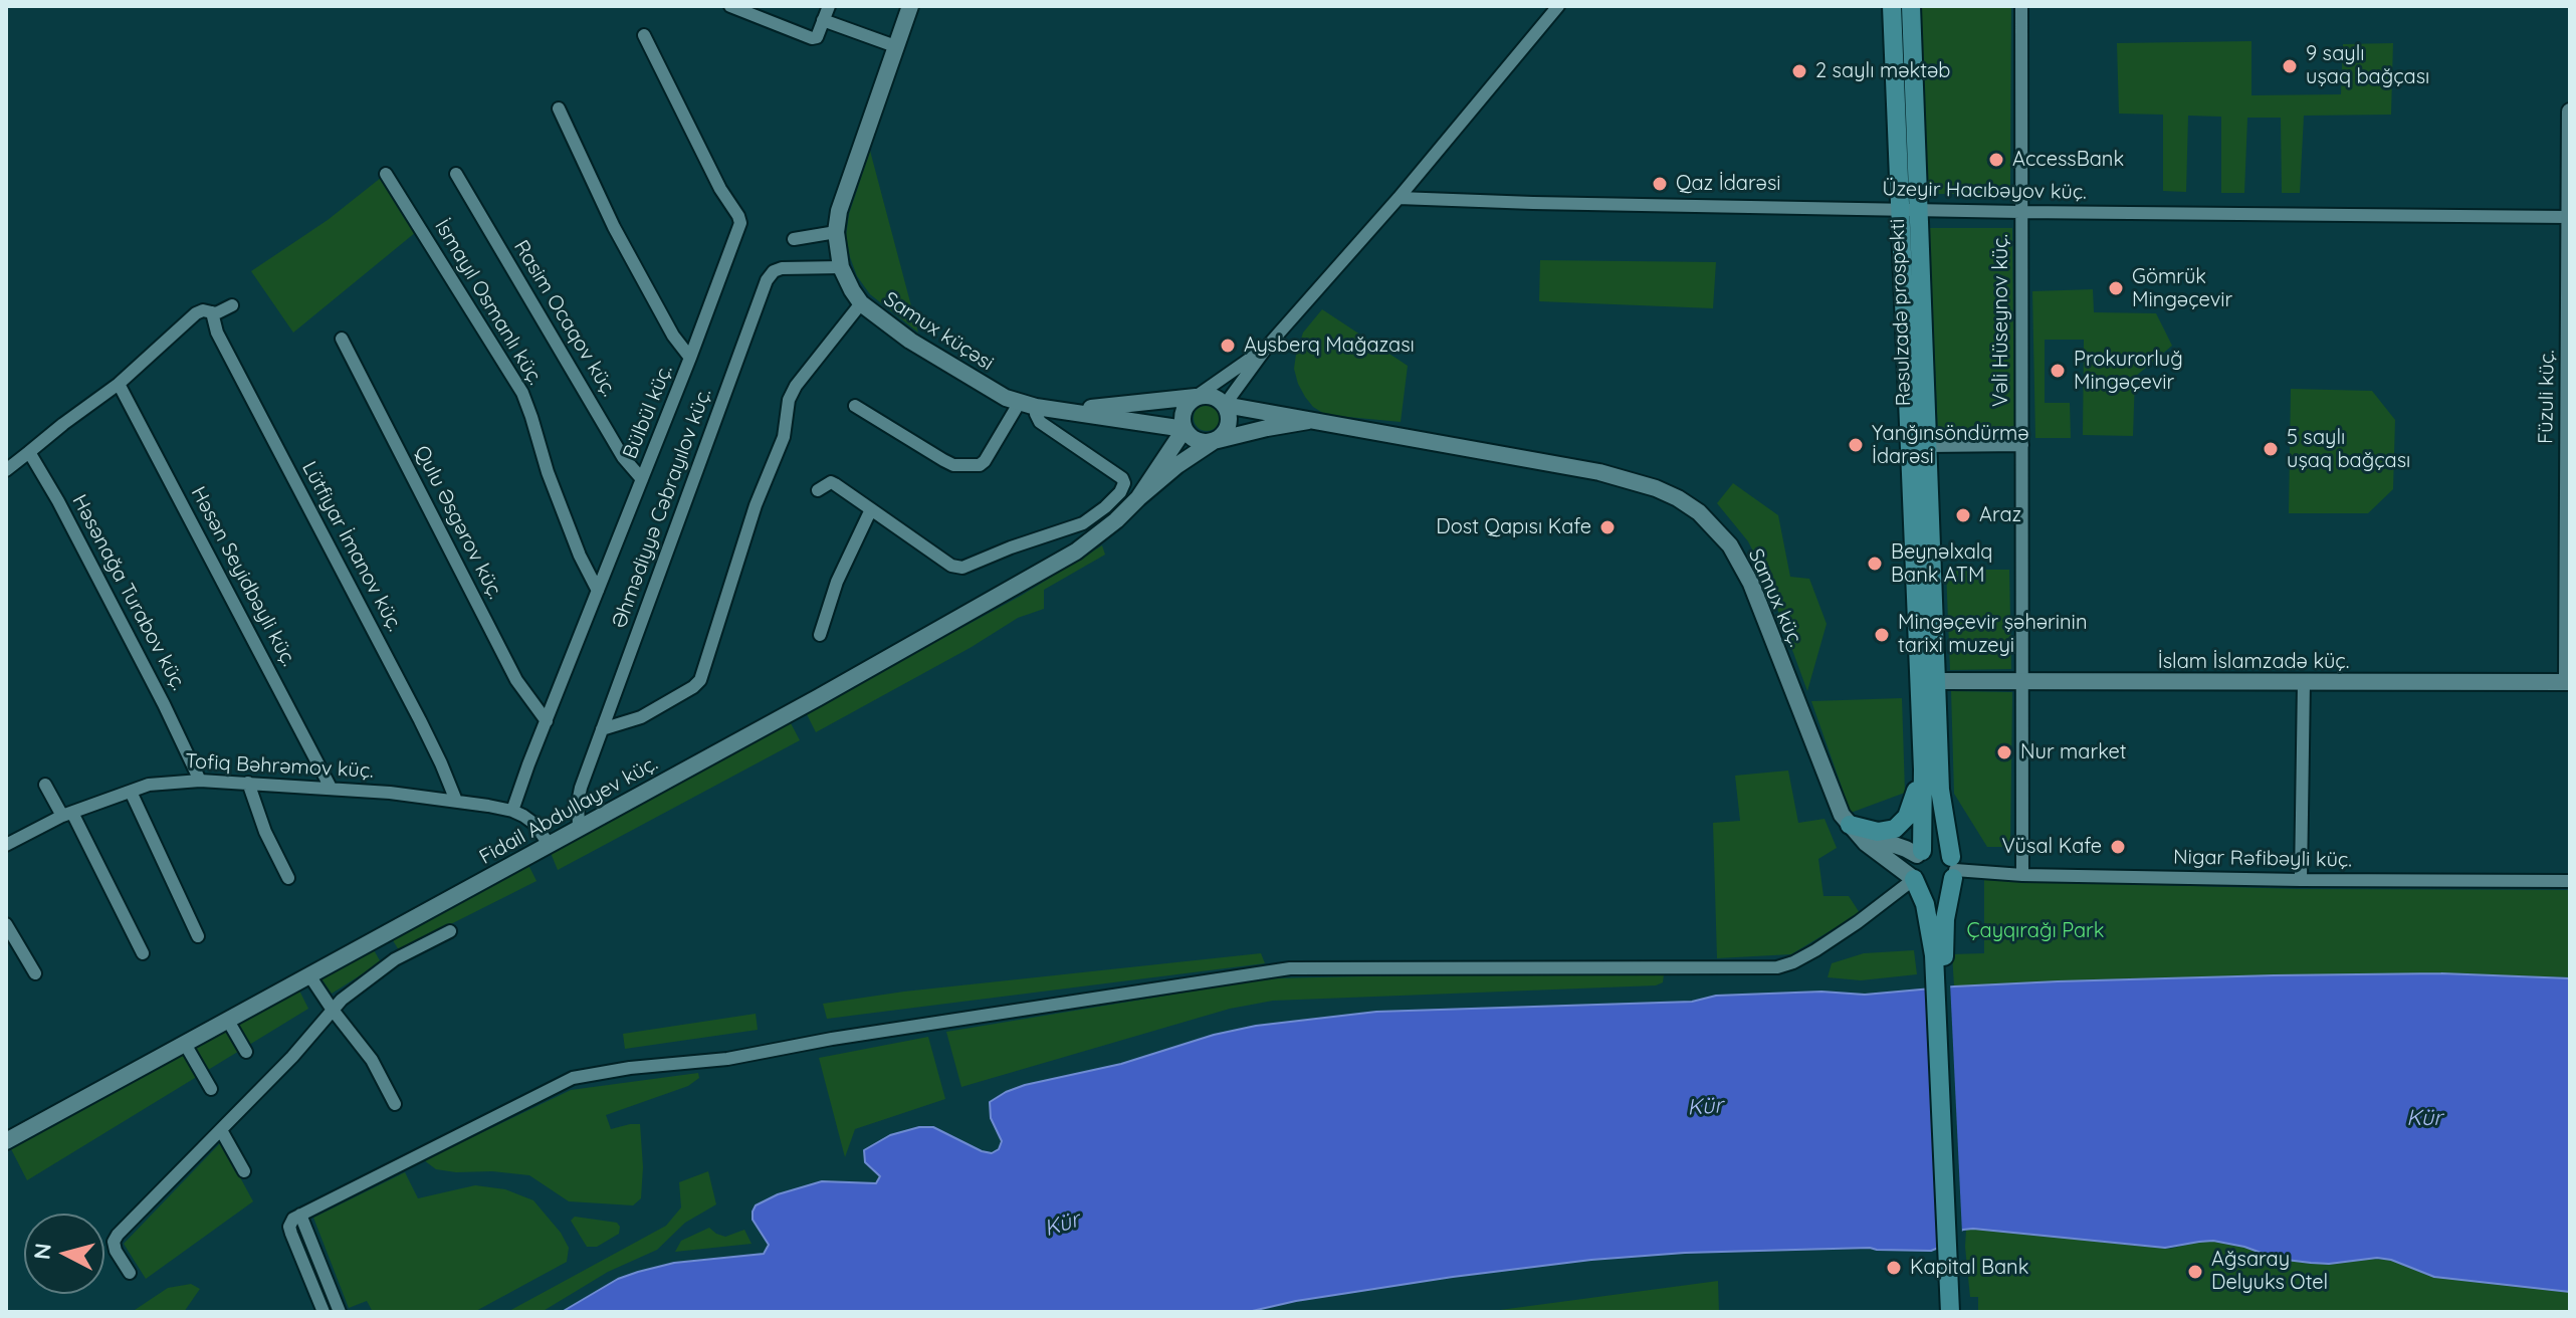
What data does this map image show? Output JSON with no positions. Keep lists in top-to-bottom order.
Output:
{
  "streets": {
    "main road": ["Rəsulzadə prospekti"],
    "street": [
      "Üzeyir Hacıbəyov küç.",
      "İsmayıl Osmanlı küç.",
      "Rasim Ocaqov küç.",
      "Vəli Hüseynov küç.",
      "Samux küçəsi",
      "Füzuli küç.",
      "Bülbül küç.",
      "Əhmədiyyə Cəbrayılov küç.",
      "Qulu Əsgərov küç.",
      "Lütfiyar İmanov küç.",
      "Həsən Seyidbəyli küç.",
      "Həsənağa Turabov küç.",
      "Samux küç.",
      "İslam İslamzadə küç.",
      "Tofiq Bəhrəmov küç.",
      "Fidail Abdullayev küç.",
      "Nigar Rəfibəyli küç."
    ]
  },
  "crossings": [
    ["Üzeyir Hacıbəyov küç.", "Rəsulzadə prospekti"],
    ["Üzeyir Hacıbəyov küç.", "Vəli Hüseynov küç."],
    ["Üzeyir Hacıbəyov küç.", "Füzuli küç."],
    ["İsmayıl Osmanlı küç.", "Bülbül küç."],
    ["Rəsulzadə prospekti", "Samux küç."],
    ["Rəsulzadə prospekti", "İslam İslamzadə küç."],
    ["Rəsulzadə prospekti", "Nigar Rəfibəyli küç."],
    ["Rasim Ocaqov küç.", "Bülbül küç."],
    ["Vəli Hüseynov küç.", "İslam İslamzadə küç."],
    ["Vəli Hüseynov küç.", "Nigar Rəfibəyli küç."],
    ["Samux küçəsi", "Əhmədiyyə Cəbrayılov küç."],
    ["Füzuli küç.", "İslam İslamzadə küç."],
    ["Bülbül küç.", "Qulu Əsgərov küç."],
    ["Bülbül küç.", "Tofiq Bəhrəmov küç."],
    ["Əhmədiyyə Cəbrayılov küç.", "Fidail Abdullayev küç."],
    ["Lütfiyar İmanov küç.", "Tofiq Bəhrəmov küç."],
    ["Həsən Seyidbəyli küç.", "Tofiq Bəhrəmov küç."],
    ["Həsənağa Turabov küç.", "Tofiq Bəhrəmov küç."],
    ["Samux küç.", "Nigar Rəfibəyli küç."],
    ["Tofiq Bəhrəmov küç.", "Fidail Abdullayev küç."]
  ],
  "water": ["Kür"],
  "parks": ["Çayqırağı Park"],
  "places": [
    "9 saylı uşaq bağçası",
    "2 saylı məktəb",
    "AccessBank",
    "Qaz İdarəsi",
    "Gömrük Mingəçevir",
    "Aysberq Mağazası",
    "Prokurorluğ Mingəçevir",
    "Yanğınsöndürmə İdarəsi",
    "5 saylı uşaq bağçası",
    "Araz",
    "Dost Qapısı Kafe",
    "Beynəlxalq Bank ATM",
    "Mingəçevir şəhərinin tarixi muzeyi",
    "Nur market",
    "Vüsal Kafe",
    "Kapital Bank",
    "Ağsaray Delyuks Otel"
  ],
  "north": "left"
}
